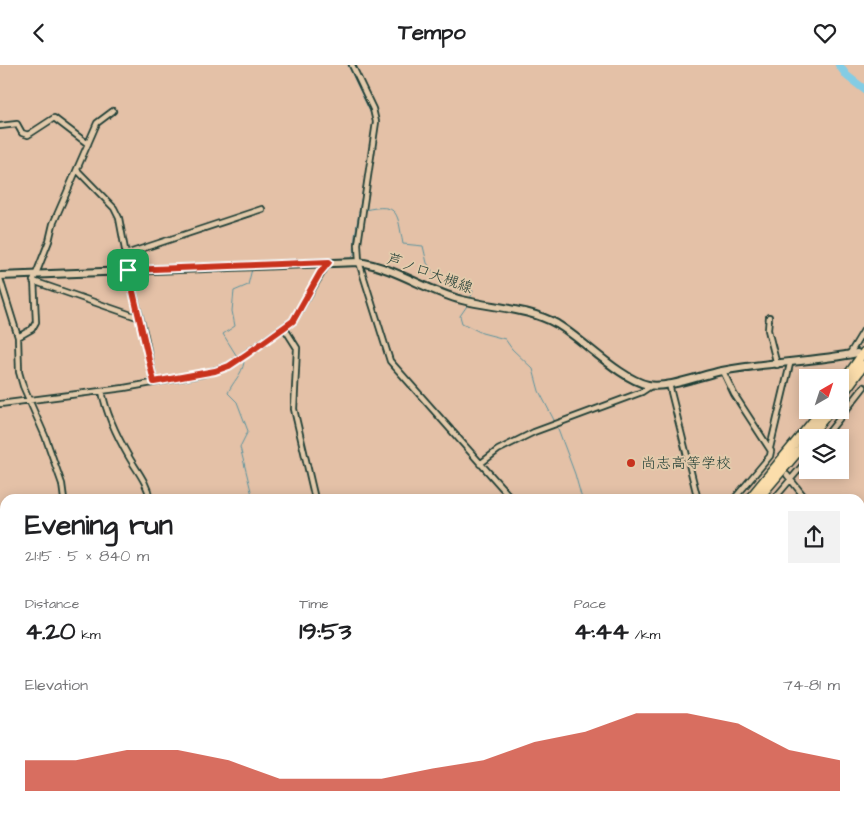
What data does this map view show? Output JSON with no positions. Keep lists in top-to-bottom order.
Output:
{
  "streets": {
    "main road": ["芦ノ口大槻線"]
  },
  "places": ["尚志高等学校"],
  "north": "top right",
  "page": {
    "header": "Tempo",
    "heading": ["Evening run", "21:15 · 5 × 840 m"],
    "stats": [
      ["Distance", "4.20 km"],
      ["Time", "19:53"],
      ["Pace", "4:44 /km"]
    ],
    "chart": ["Elevation", "74–81 m"]
  }
}
